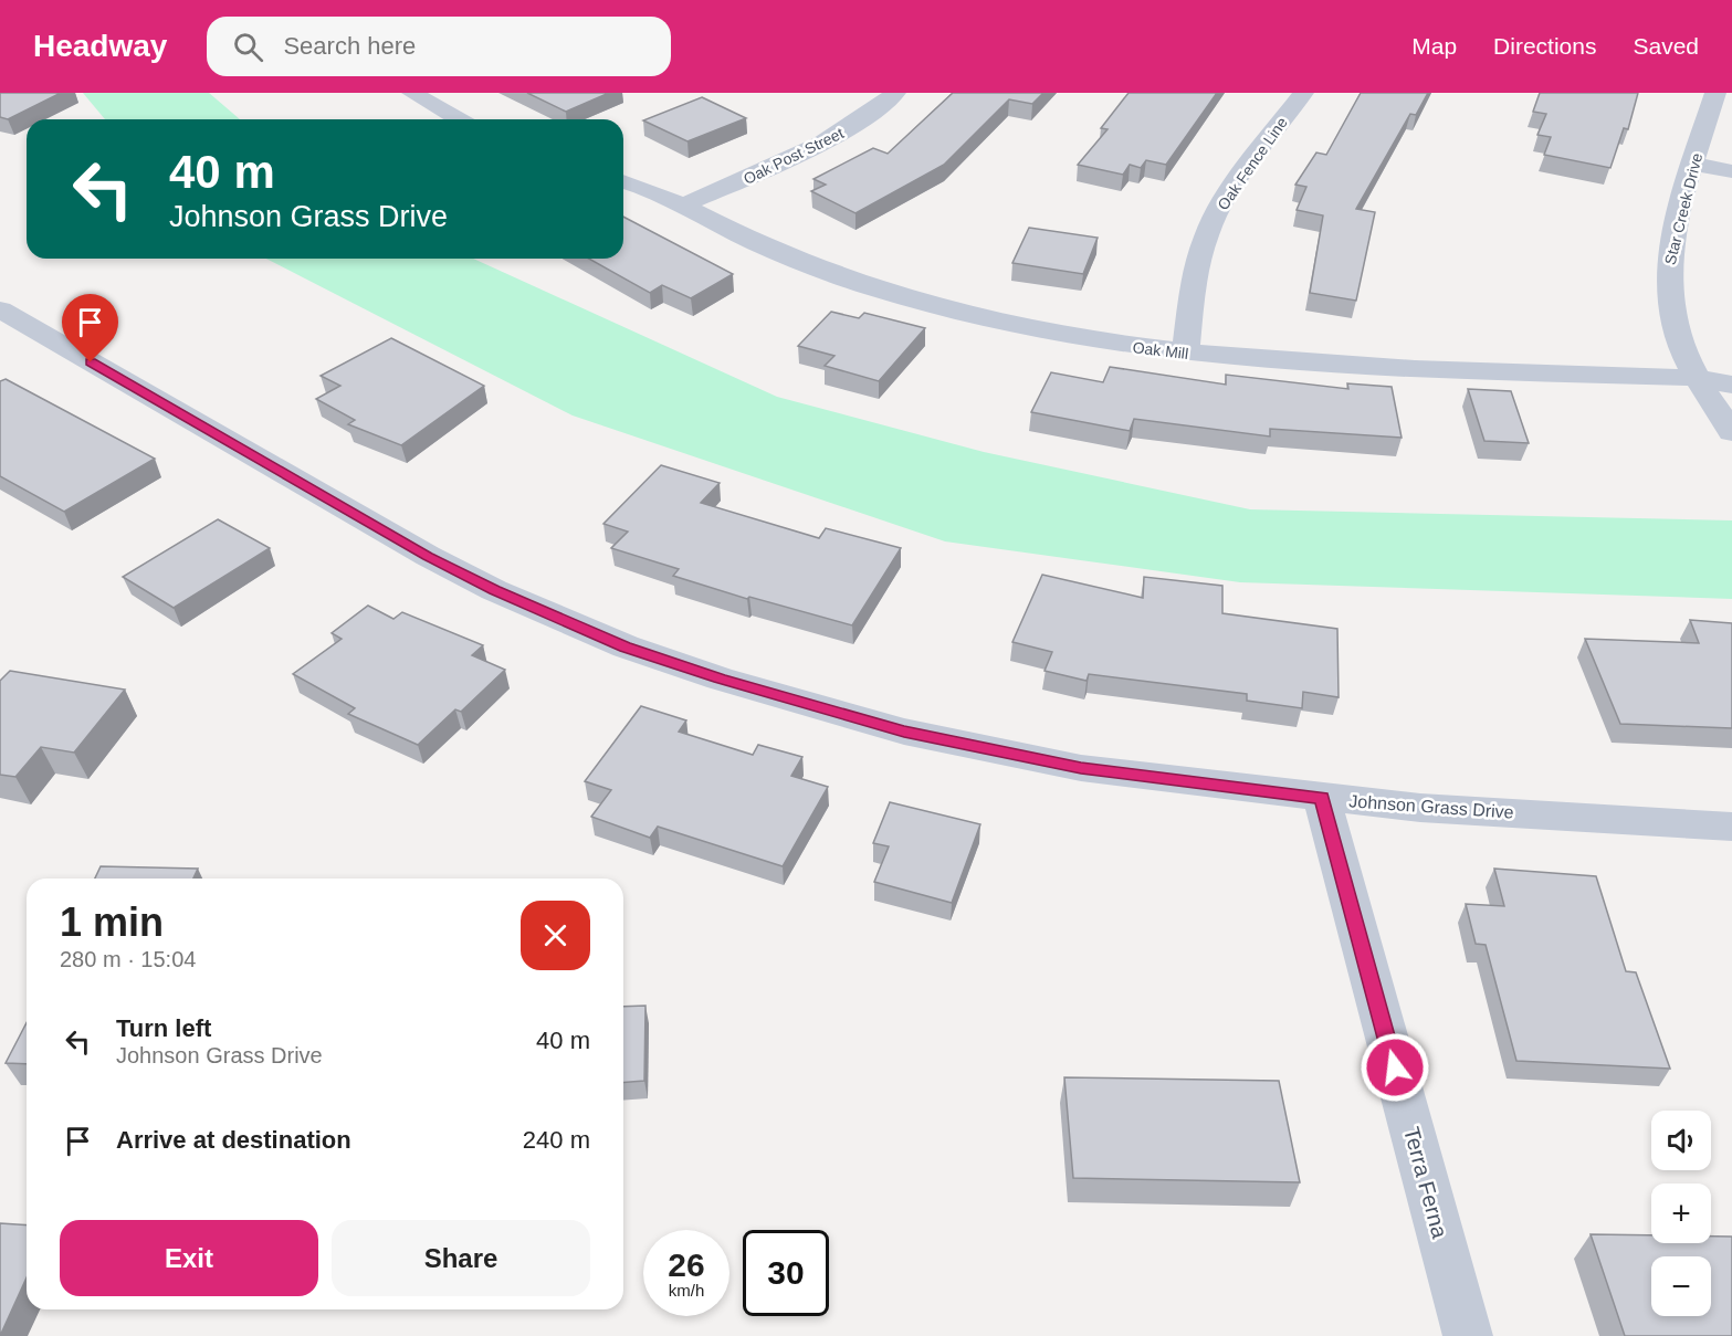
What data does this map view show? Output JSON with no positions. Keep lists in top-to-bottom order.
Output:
{
  "streets": {
    "street": [
      "Oak Post Street",
      "Oak Fence Line",
      "Star Creek Drive",
      "Oak Mill",
      "Johnson Grass Drive",
      "Terra Ferna"
    ]
  },
  "crossings": [
    ["Oak Post Street", "Oak Mill"],
    ["Oak Fence Line", "Oak Mill"],
    ["Star Creek Drive", "Oak Mill"],
    ["Johnson Grass Drive", "Terra Ferna"]
  ],
  "page": {
    "header": "Headway",
    "search": "Search here",
    "nav": ["Map", "Directions", "Saved"],
    "turn": ["40 m", "Johnson Grass Drive"],
    "heading": ["1 min", "280 m · 15:04"],
    "list": [
      {
        "name": "Turn left",
        "note": "Johnson Grass Drive",
        "value": "40 m"
      },
      {
        "name": "Arrive at destination",
        "value": "240 m"
      }
    ],
    "map_buttons": ["+", "−"],
    "buttons": ["Exit", "Share"],
    "speed": "26 km/h",
    "limit": "30"
  }
}
